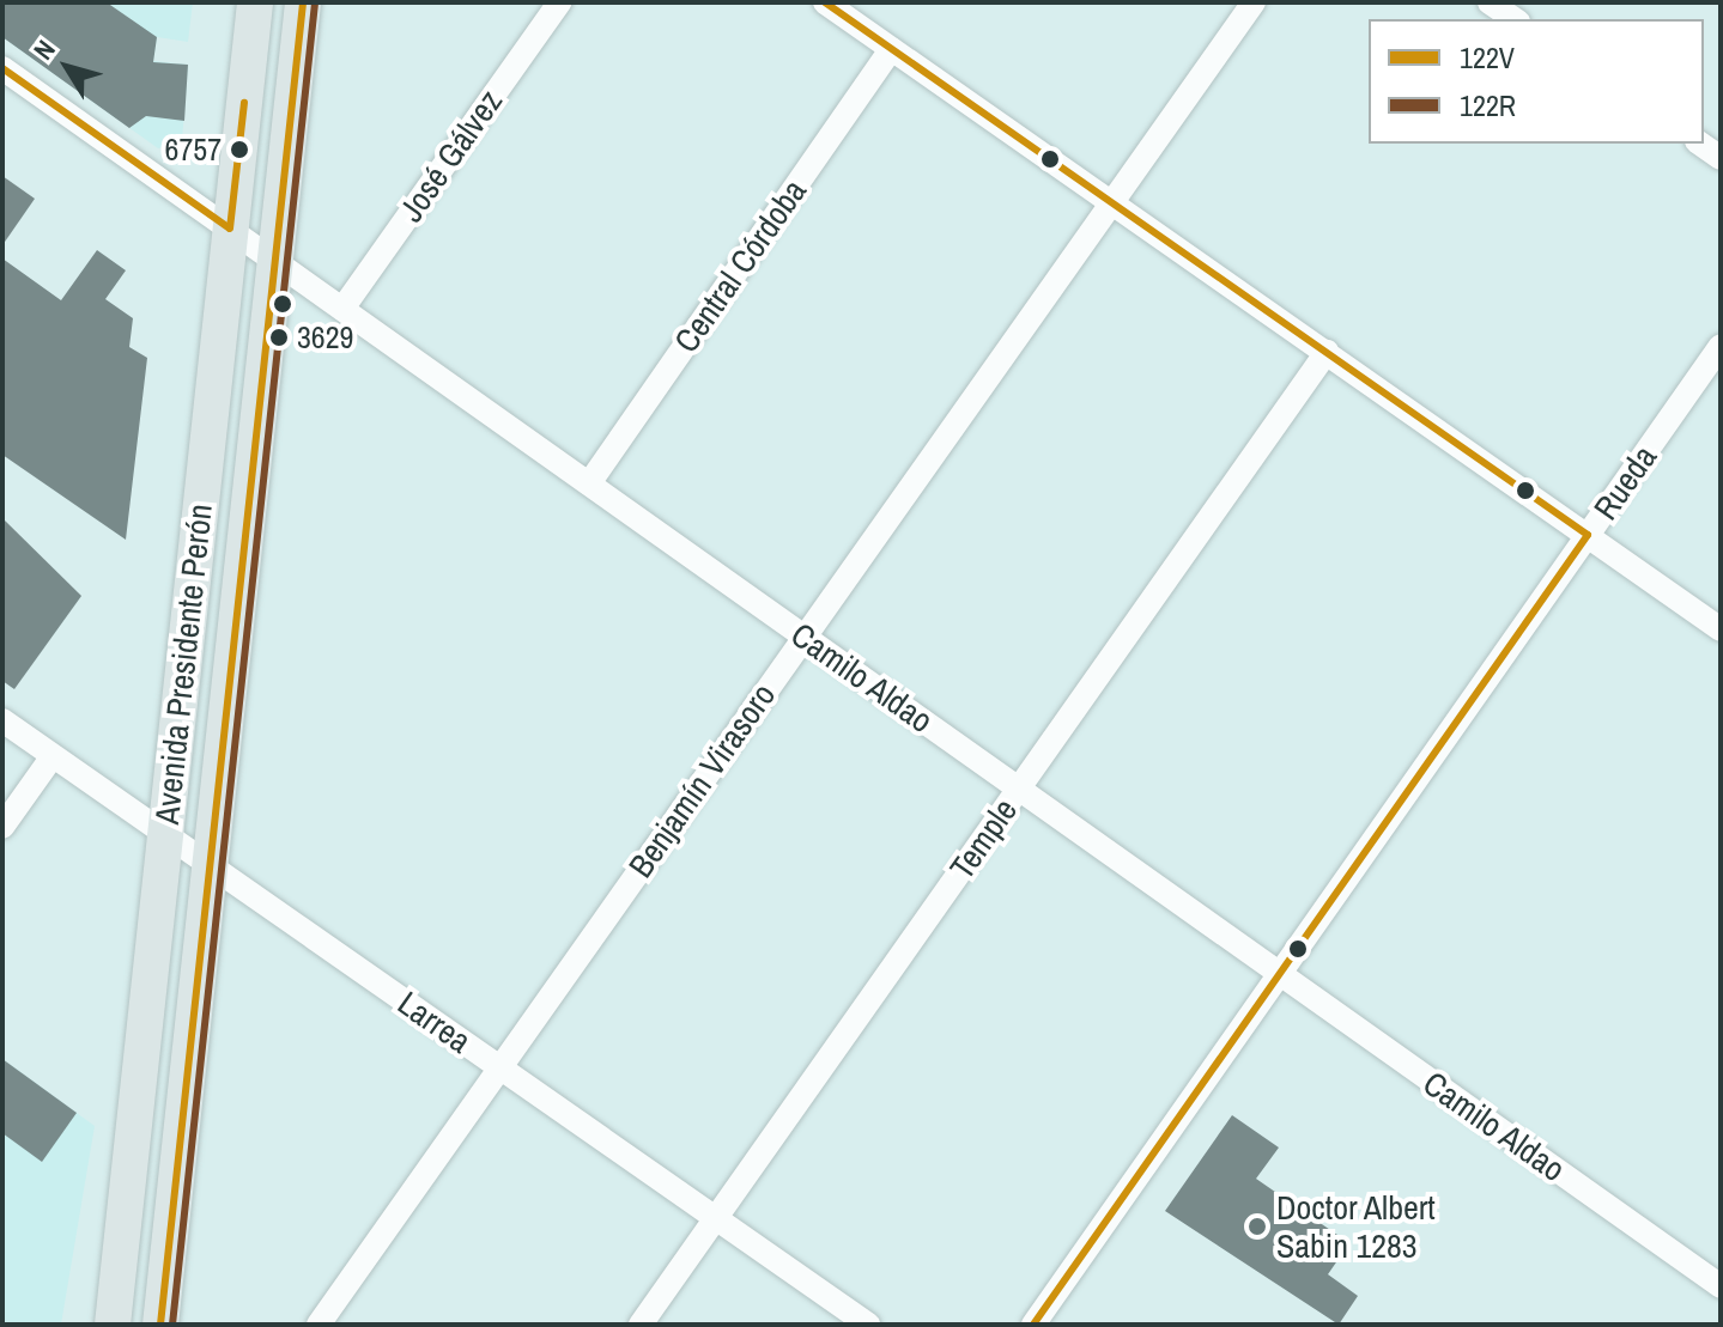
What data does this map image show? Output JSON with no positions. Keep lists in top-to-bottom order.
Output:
{
  "streets": {
    "main road": ["Avenida Presidente Perón"],
    "street": [
      "José Gálvez",
      "Central Córdoba",
      "Rueda",
      "Camilo Aldao",
      "Benjamín Virasoro",
      "Temple",
      "Larrea"
    ]
  },
  "crossings": [
    ["José Gálvez", "Camilo Aldao"],
    ["Central Córdoba", "Camilo Aldao"],
    ["Rueda", "Camilo Aldao"],
    ["Avenida Presidente Perón", "Camilo Aldao"],
    ["Avenida Presidente Perón", "Larrea"],
    ["Camilo Aldao", "Benjamín Virasoro"],
    ["Camilo Aldao", "Temple"],
    ["Benjamín Virasoro", "Larrea"],
    ["Temple", "Larrea"]
  ],
  "places": ["6757", "3629", "Doctor Albert Sabin 1283"],
  "lines": ["transit line 122V", "transit line 122R"],
  "legend": ["122V", "122R"],
  "north": "top left"
}
